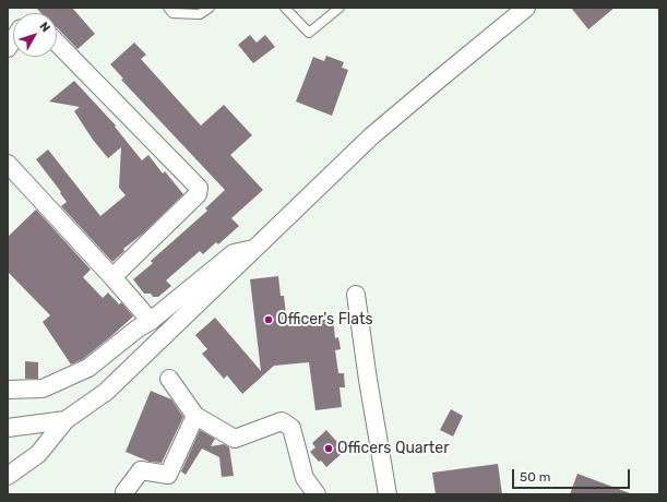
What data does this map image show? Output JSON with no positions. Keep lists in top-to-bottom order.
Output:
{
  "places": ["Officer's Flats", "Officers Quarter"],
  "scale_bar": "50 m",
  "north": "top right"
}
